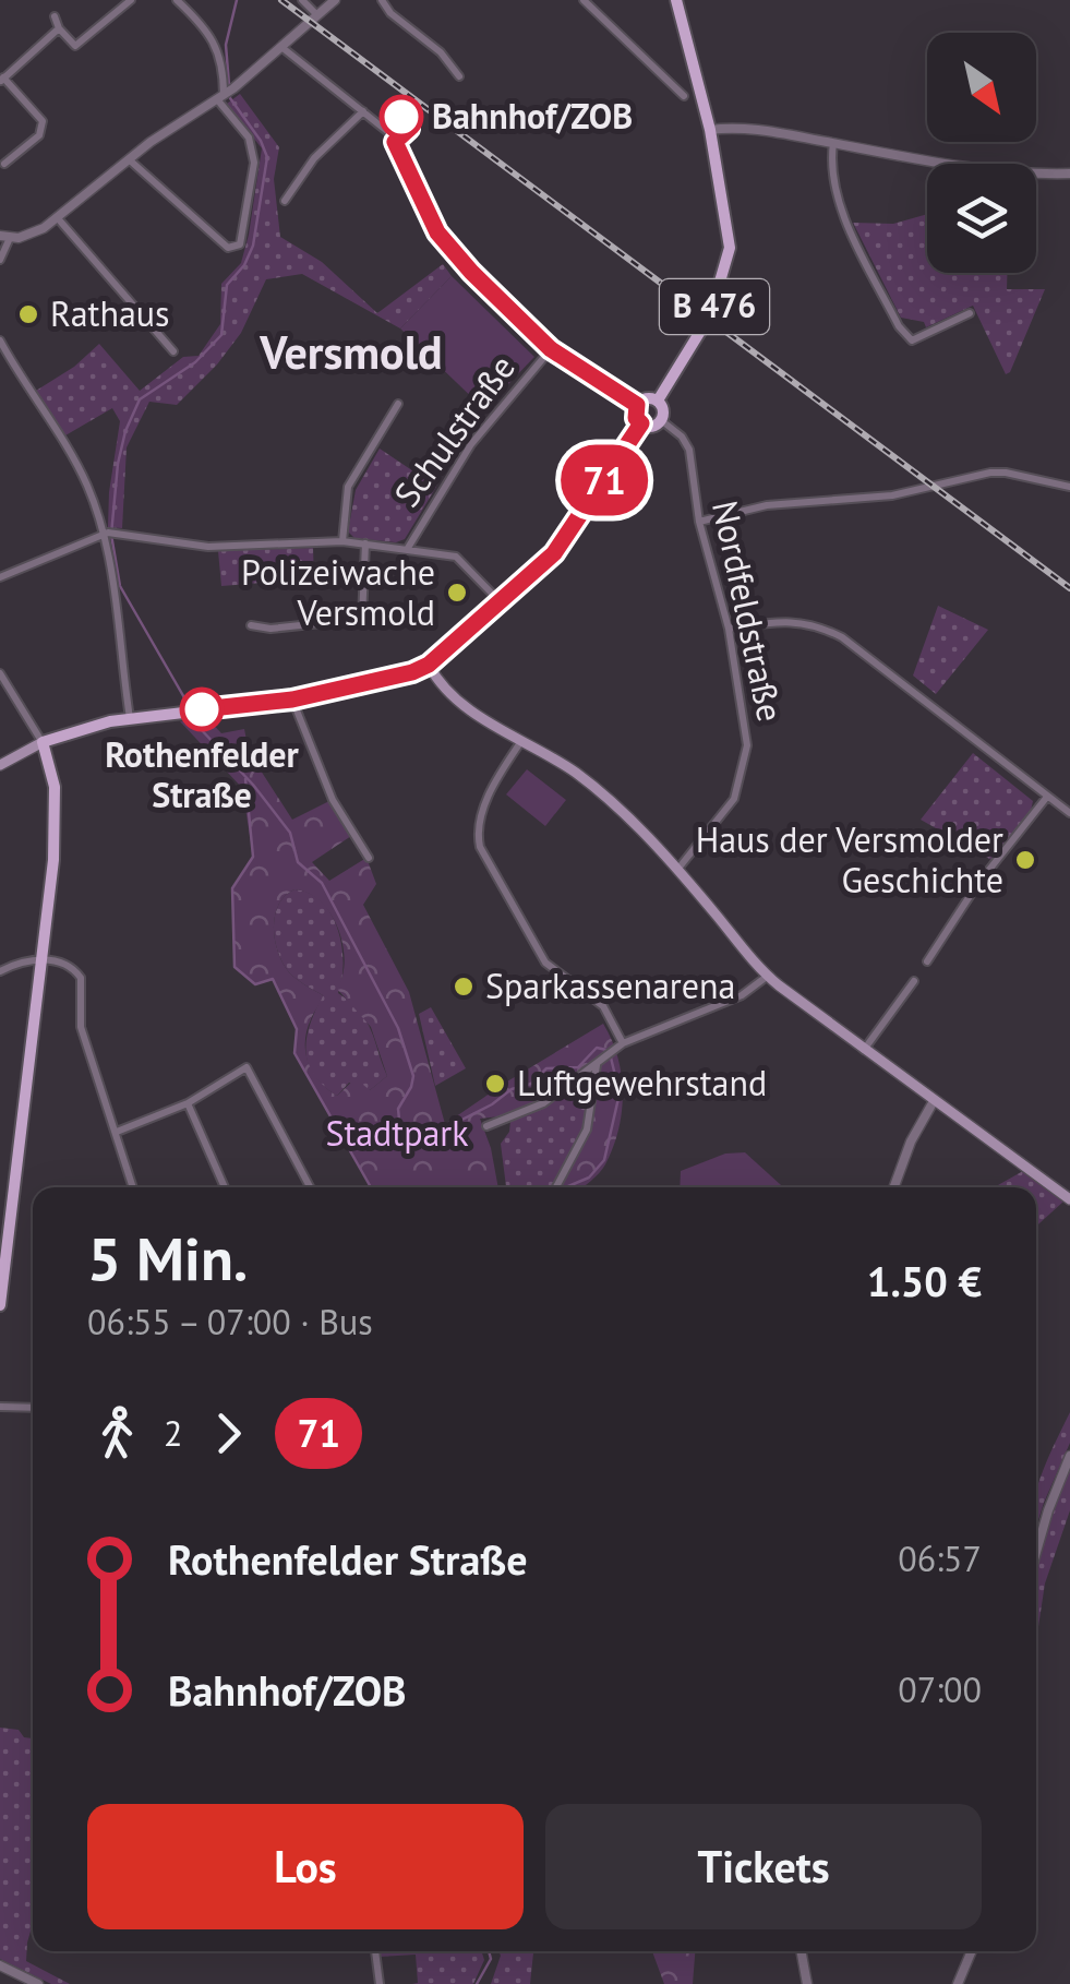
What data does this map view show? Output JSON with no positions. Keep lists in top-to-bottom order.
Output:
{
  "streets": {
    "main road": ["B 476"],
    "street": ["Schulstraße", "Nordfeldstraße"]
  },
  "crossings": [
    ["B 476", "Nordfeldstraße"]
  ],
  "districts": ["Versmold"],
  "parks": ["Stadtpark"],
  "places": [
    "Bahnhof/ZOB",
    "Rathaus",
    "Polizeiwache Versmold",
    "Rothenfelder Straße",
    "Haus der Versmolder Geschichte",
    "Sparkassenarena",
    "Luftgewehrstand"
  ],
  "lines": ["bus line 71"],
  "north": "bottom right",
  "page": {
    "on_map": "71",
    "heading": ["5 Min.", "06:55 – 07:00 · Bus", "1.50 €"],
    "legs": ["2", "71"],
    "list": [
      {
        "name": "Rothenfelder Straße",
        "value": "06:57"
      },
      {
        "name": "Bahnhof/ZOB",
        "value": "07:00"
      }
    ],
    "buttons": ["Los", "Tickets"]
  }
}
